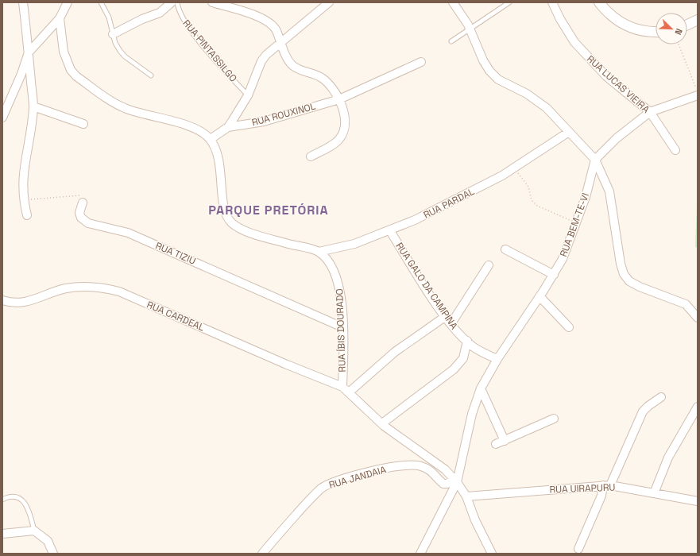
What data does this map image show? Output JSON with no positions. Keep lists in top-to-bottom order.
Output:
{
  "streets": {
    "street": [
      "RUA LUCAS VIEIRA",
      "RUA ROUXINOL",
      "RUA PARDAL",
      "RUA BEM-TE-VI",
      "RUA TIZIU",
      "RUA GALO DA CAMPINA",
      "RUA CARDEAL",
      "RUA ÍBIS DOURADO",
      "RUA JANDAIA",
      "RUA UIRAPURU"
    ],
    "lane": ["RUA PINTASSILGO"]
  },
  "crossings": [
    ["RUA PARDAL", "RUA GALO DA CAMPINA"],
    ["RUA PARDAL", "RUA ÍBIS DOURADO"],
    ["RUA BEM-TE-VI", "RUA GALO DA CAMPINA"],
    ["RUA BEM-TE-VI", "RUA JANDAIA"],
    ["RUA TIZIU", "RUA ÍBIS DOURADO"],
    ["RUA CARDEAL", "RUA ÍBIS DOURADO"]
  ],
  "districts": ["PARQUE PRETÓRIA"],
  "north": "bottom right"
}
